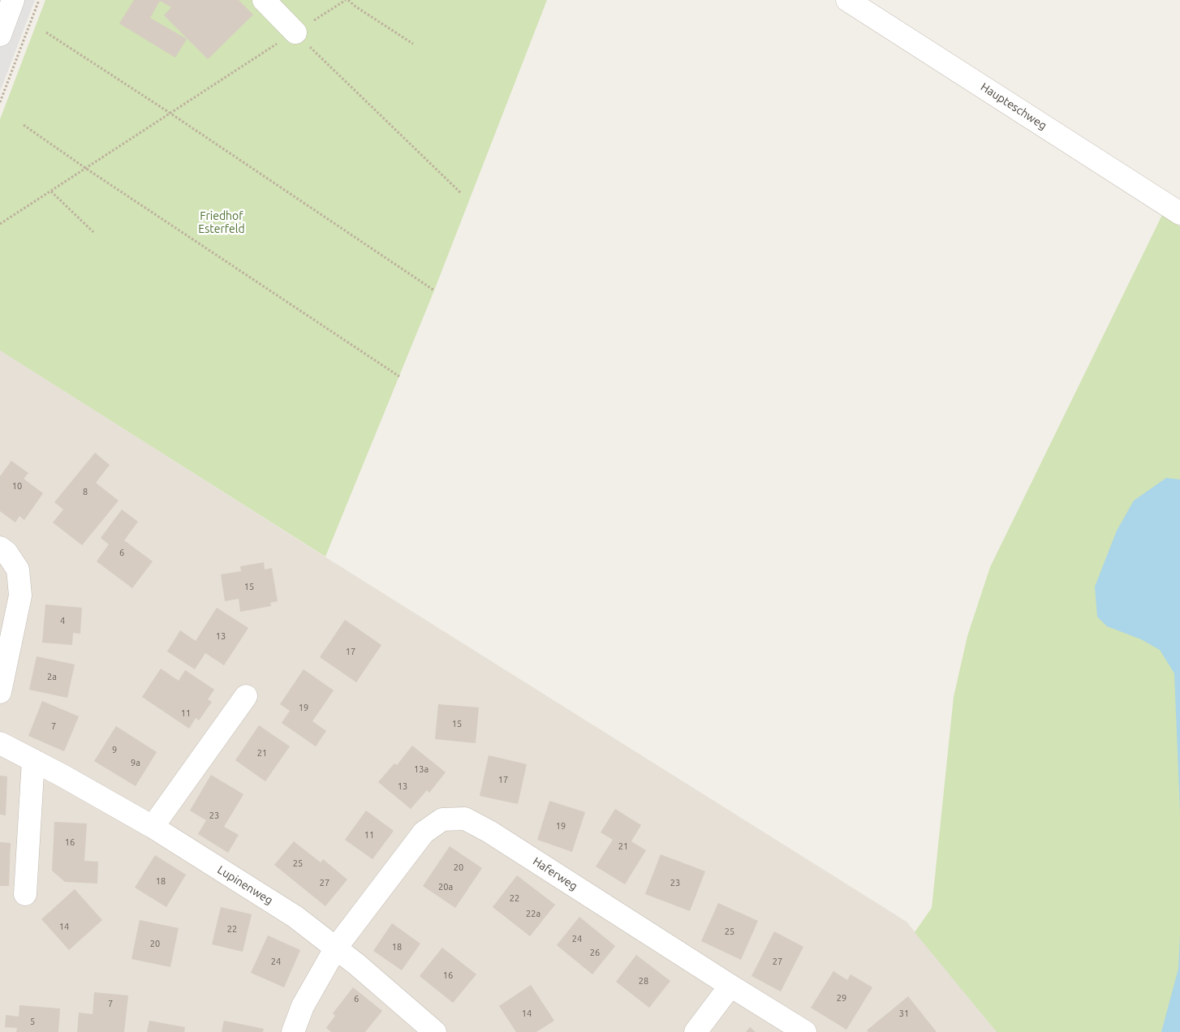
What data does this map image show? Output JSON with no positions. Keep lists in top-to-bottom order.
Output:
{
  "streets": {
    "street": ["Haupteschweg", "Haferweg", "Lupinenweg"]
  },
  "crossings": [
    ["Haferweg", "Lupinenweg"]
  ],
  "parks": ["Friedhof Esterfeld"],
  "house_numbers": [
    "10",
    "8",
    "6",
    "15",
    "4",
    "13",
    "17",
    "2a",
    "19",
    "11",
    "15",
    "7",
    "9",
    "21",
    "9a",
    "13a",
    "17",
    "13",
    "23",
    "19",
    "11",
    "16",
    "21",
    "25",
    "20",
    "18",
    "27",
    "23",
    "20a",
    "22",
    "22a",
    "14",
    "22",
    "25",
    "24",
    "20",
    "18",
    "26",
    "24",
    "27",
    "16",
    "28",
    "29",
    "6",
    "7",
    "14",
    "31",
    "5"
  ]
}
